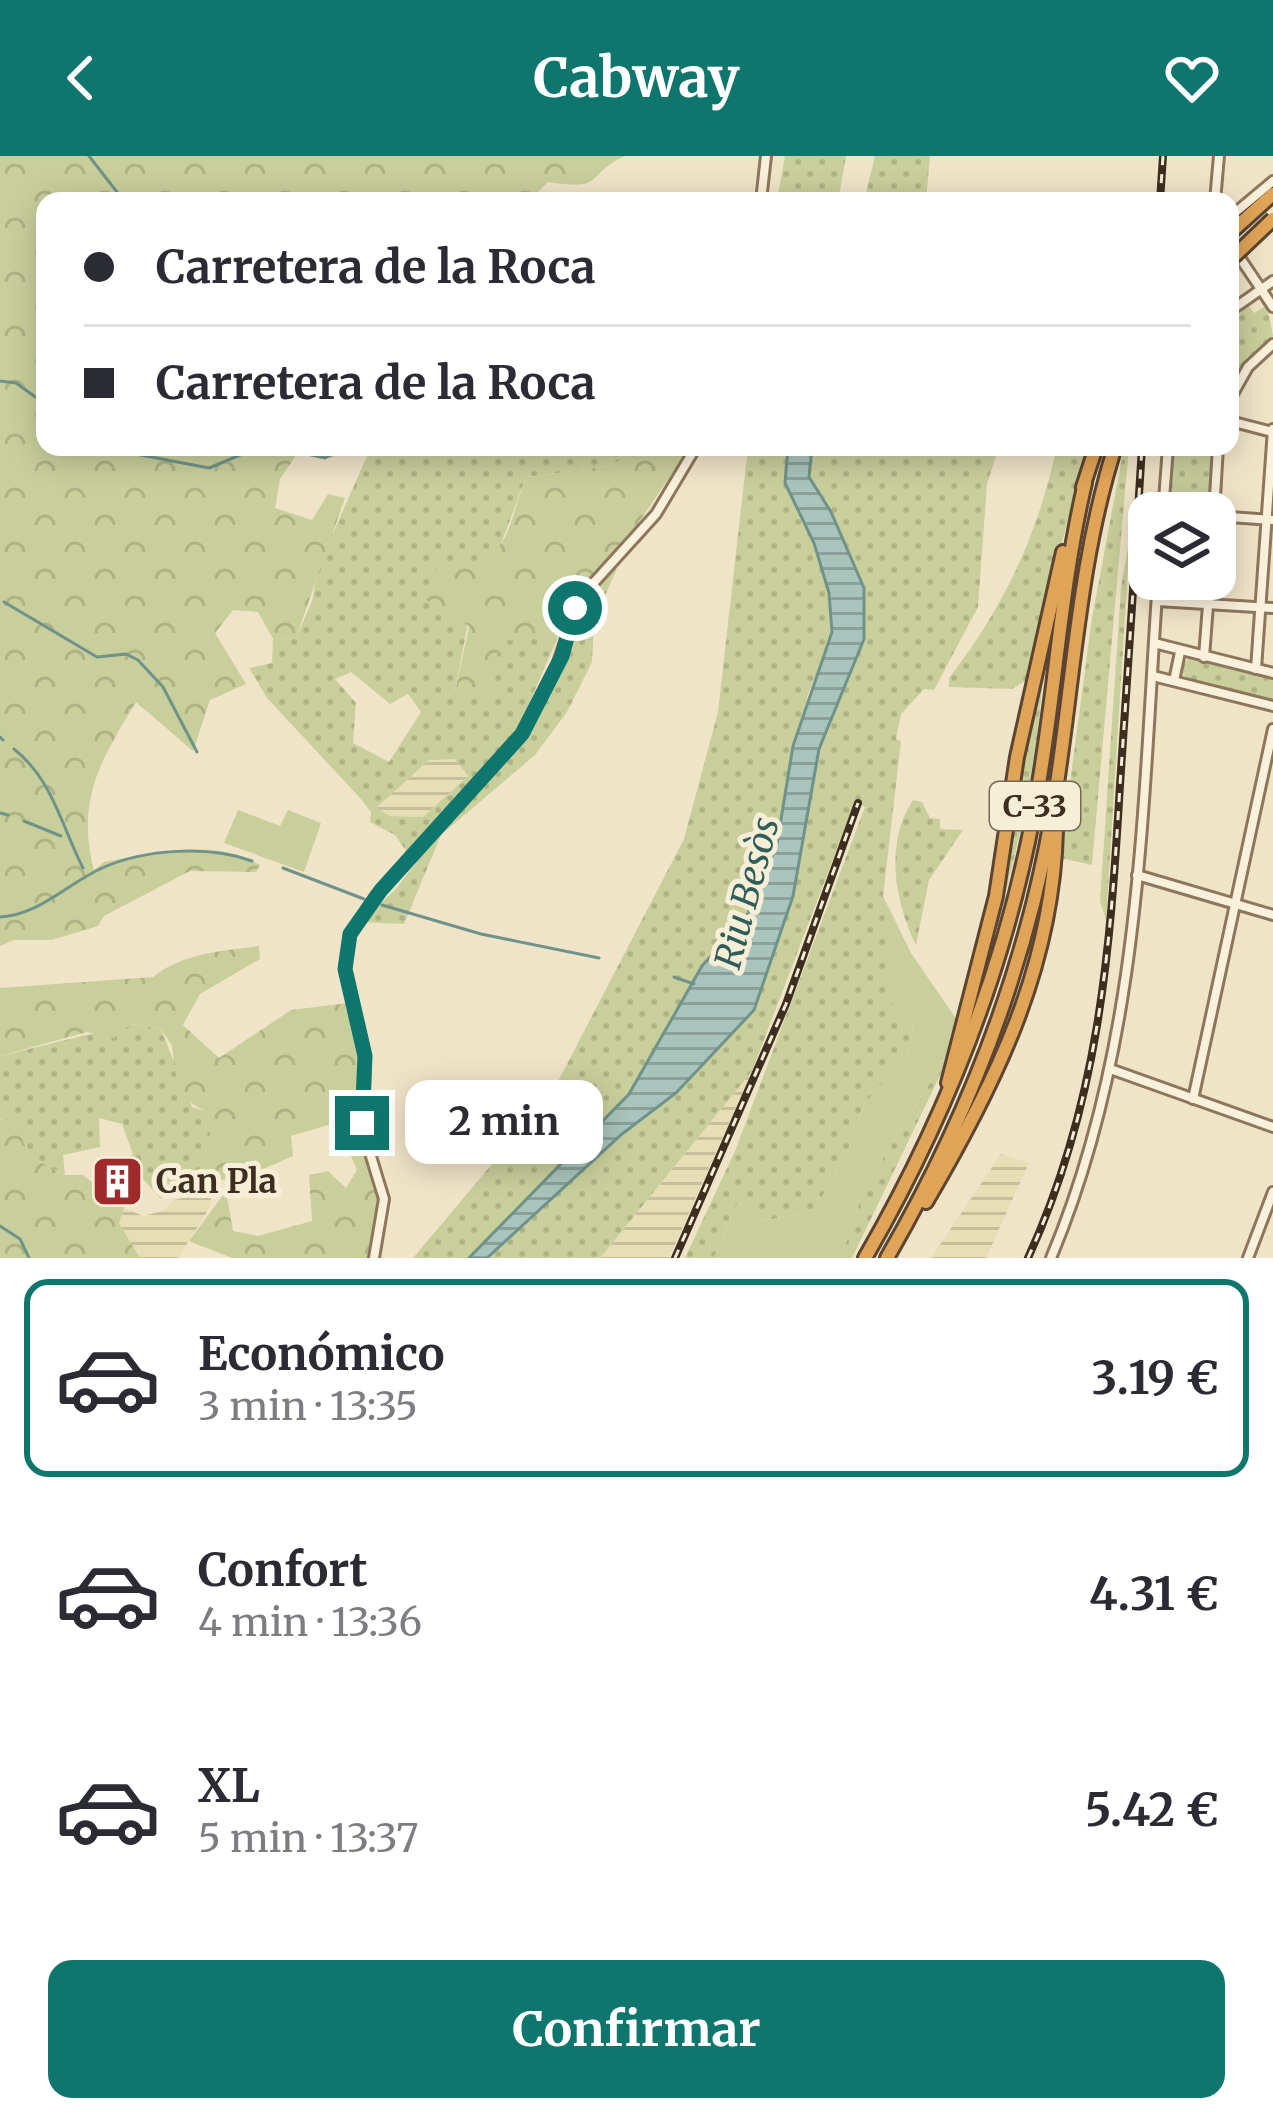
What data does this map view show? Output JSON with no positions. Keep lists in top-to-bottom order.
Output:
{
  "streets": {
    "highway": ["C-33"]
  },
  "water": ["Riu Besòs"],
  "places": {
    "building": ["Can Pla"]
  },
  "page": {
    "header": "Cabway",
    "banner": ["Carretera de la Roca", "Carretera de la Roca"],
    "bubble": "2 min",
    "list": [
      {
        "name": "Económico",
        "note": "3 min · 13:35",
        "value": "3.19 €"
      },
      {
        "name": "Confort",
        "note": "4 min · 13:36",
        "value": "4.31 €"
      },
      {
        "name": "XL",
        "note": "5 min · 13:37",
        "value": "5.42 €"
      }
    ],
    "buttons": "Confirmar"
  }
}
